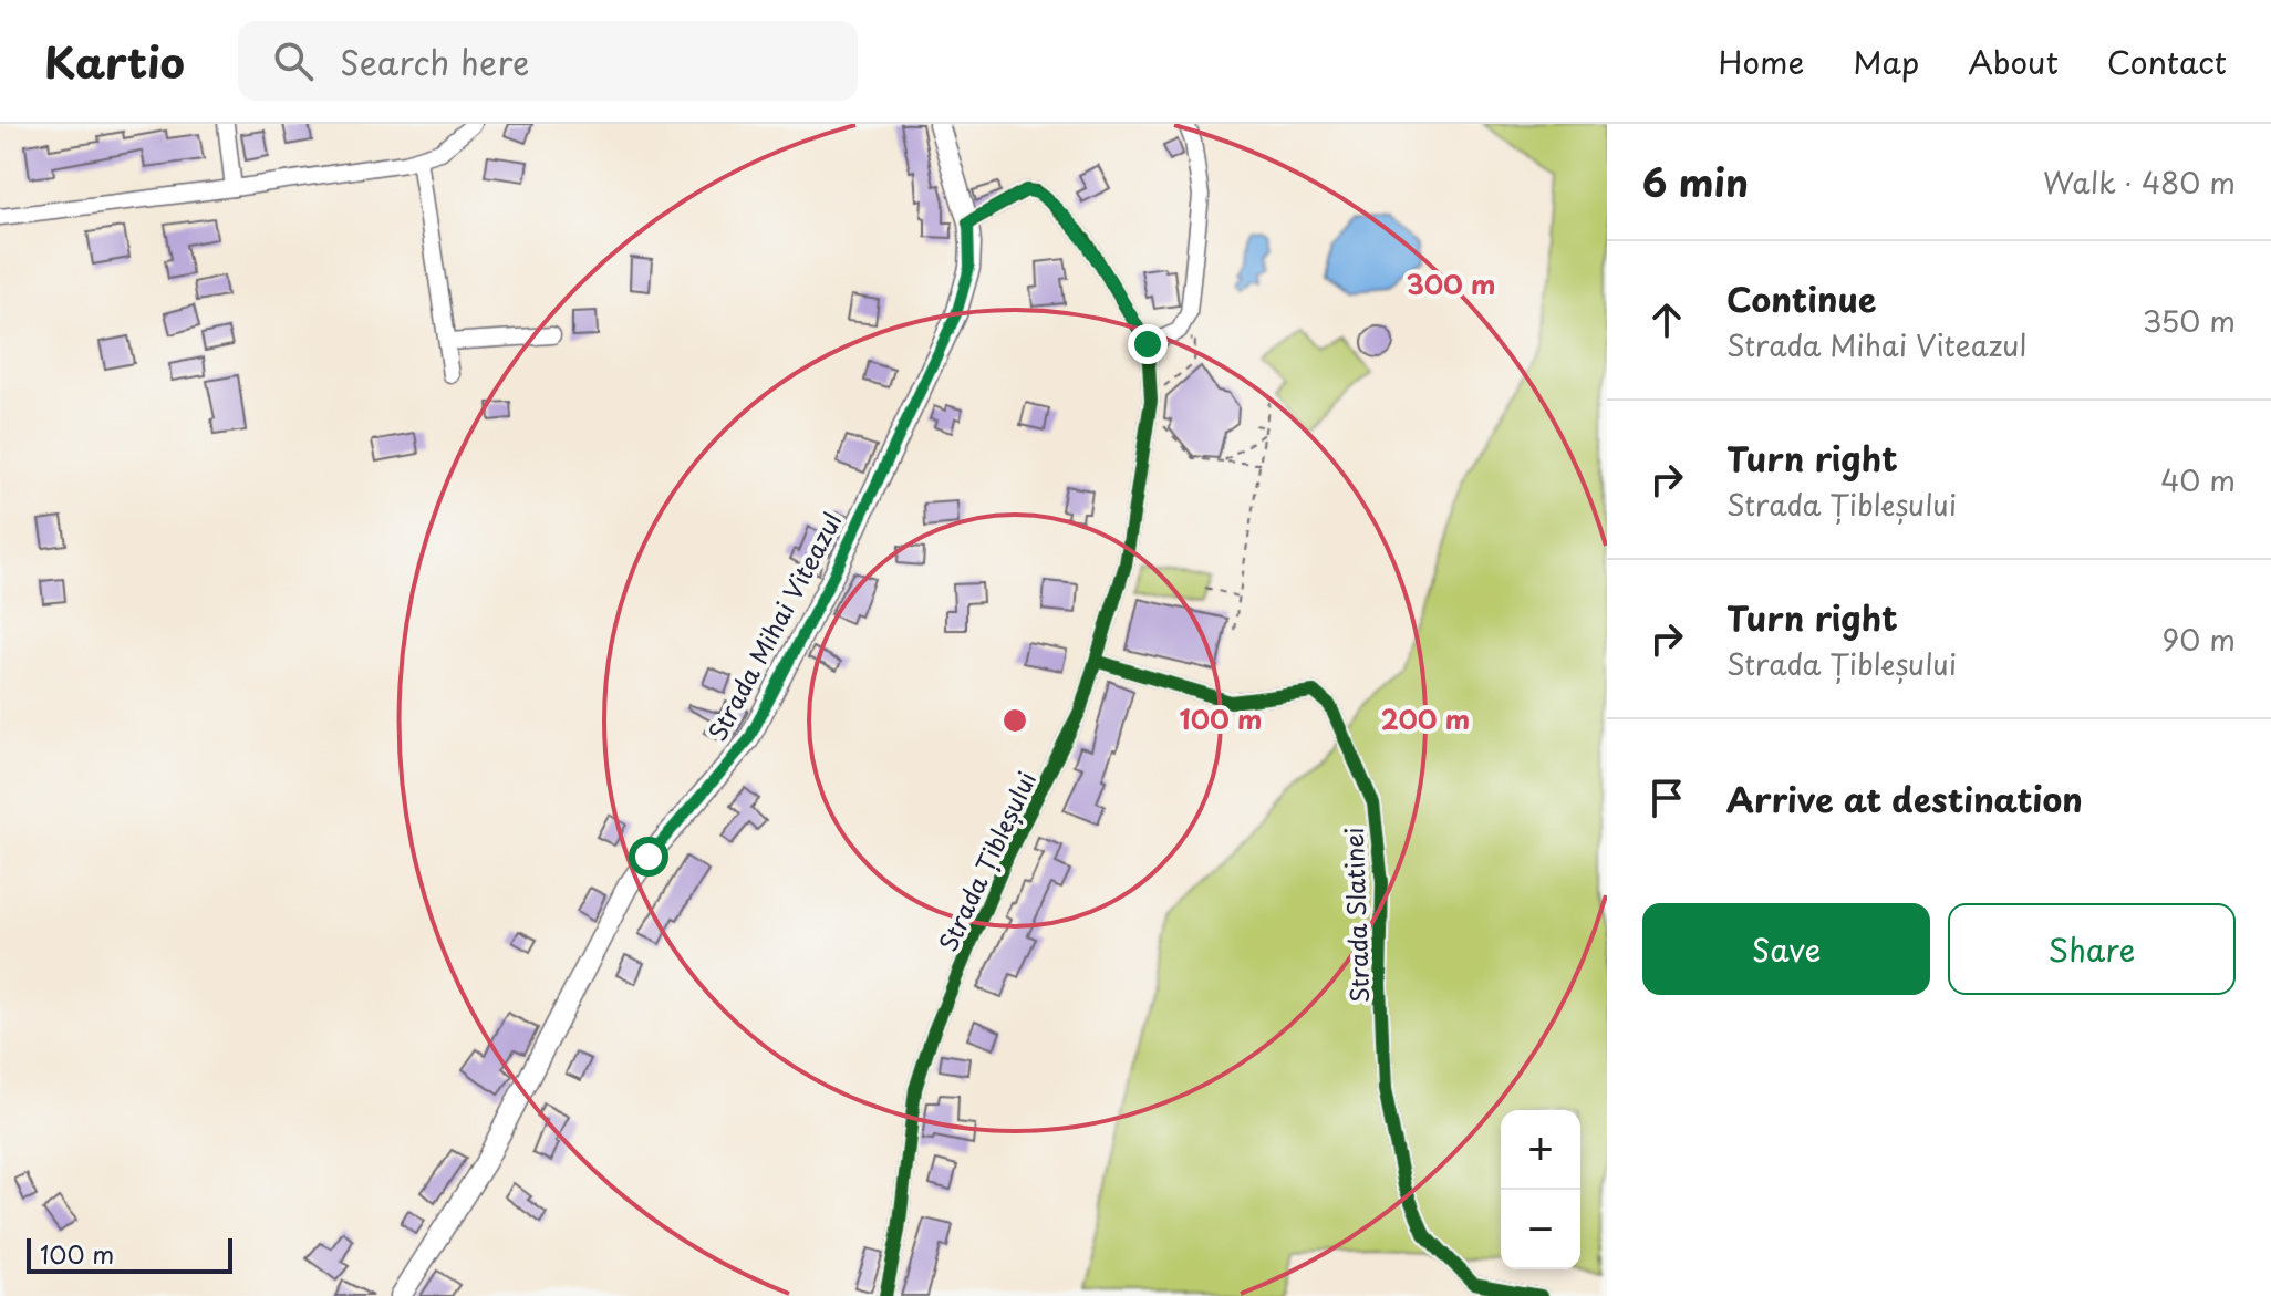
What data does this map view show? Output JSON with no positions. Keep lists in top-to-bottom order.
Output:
{
  "streets": {
    "main road": ["Strada Mihai Viteazul"],
    "street": ["Strada Țibleșului", "Strada Slatinei"]
  },
  "crossings": [
    ["Strada Mihai Viteazul", "Strada Țibleșului"],
    ["Strada Țibleșului", "Strada Slatinei"]
  ],
  "scale_bar": "100 m",
  "page": {
    "header": "Kartio",
    "search": "Search here",
    "nav": [
      "Home",
      "Map",
      "About",
      "Contact"
    ],
    "heading": ["6 min", "Walk · 480 m"],
    "list": [
      ["Continue", "Strada Mihai Viteazul", "350 m"],
      ["Turn right", "Strada Țibleșului", "40 m"],
      ["Turn right", "Strada Țibleșului", "90 m"],
      "Arrive at destination"
    ],
    "buttons": ["Save", "Share"],
    "map_buttons": ["+", "−"],
    "scale": "100 m"
  },
  "rings": ["300 m", "100 m", "200 m"]
}
